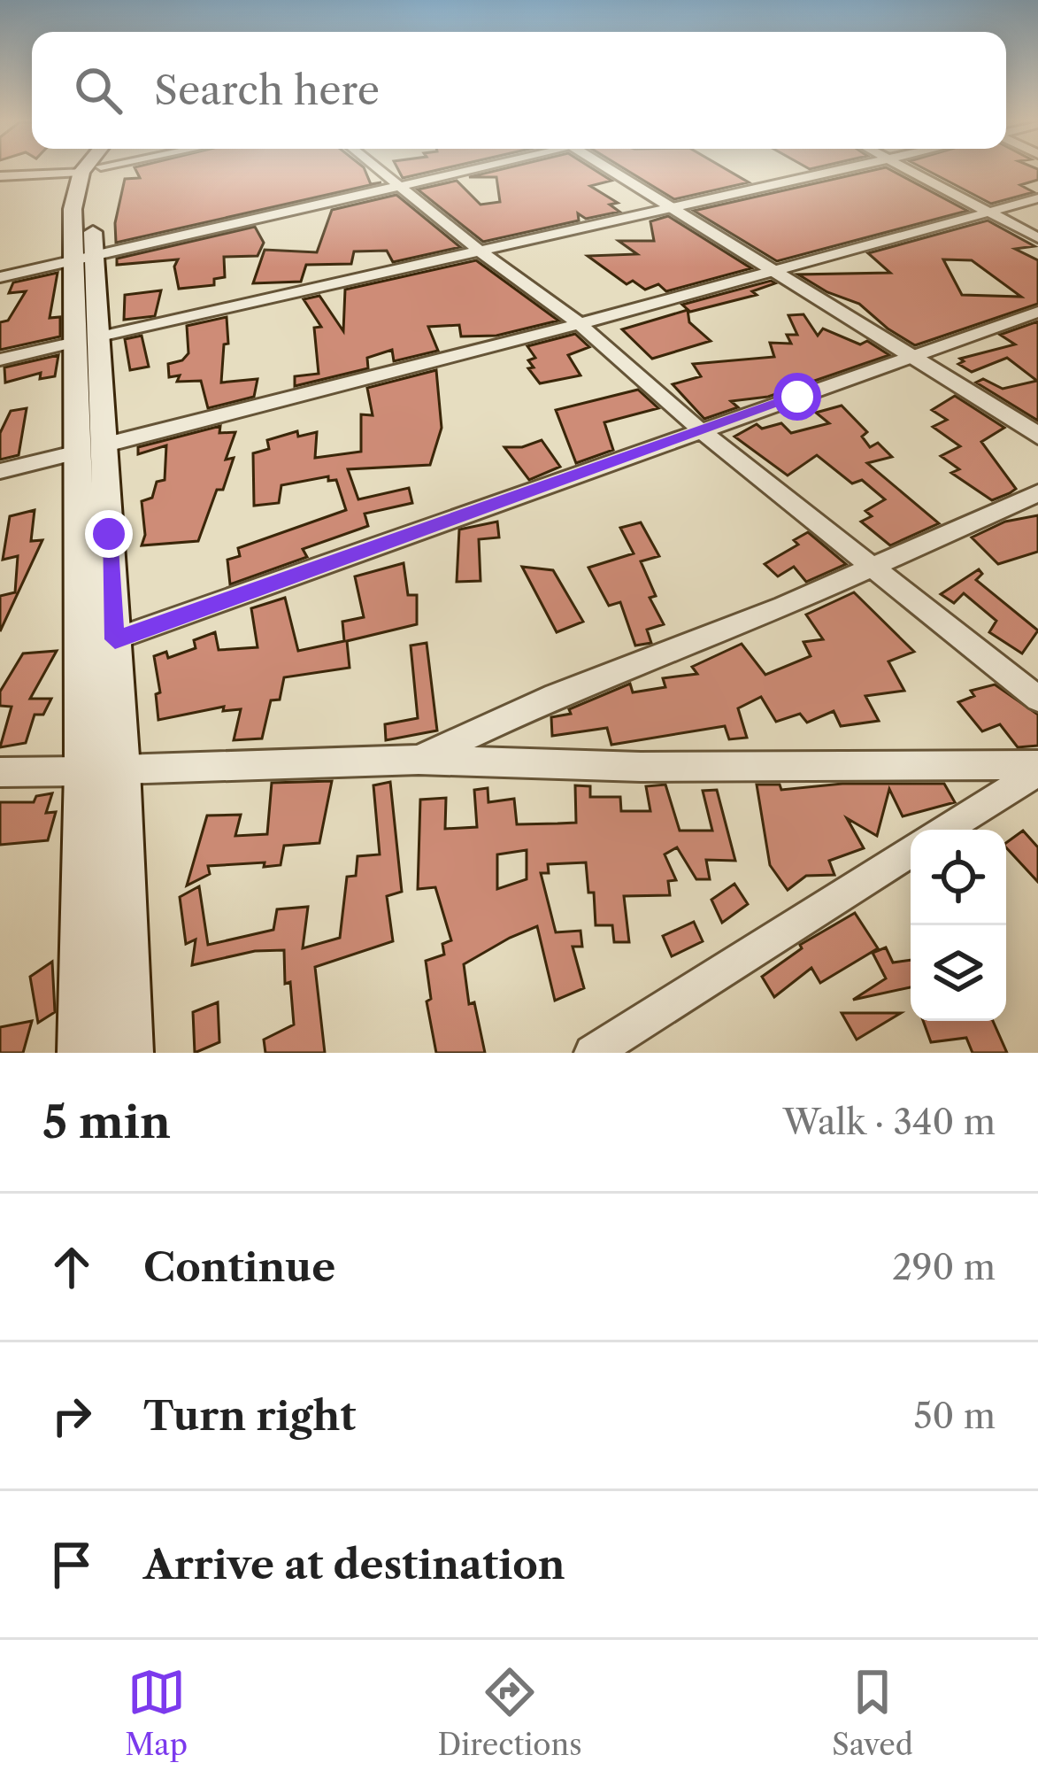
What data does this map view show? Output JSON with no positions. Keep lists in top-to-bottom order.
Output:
{
  "page": {
    "search": "Search here",
    "heading": ["5 min", "Walk · 340 m"],
    "list": [
      ["Continue", "290 m"],
      ["Turn right", "50 m"],
      "Arrive at destination"
    ],
    "nav": ["Map", "Directions", "Saved"]
  }
}
